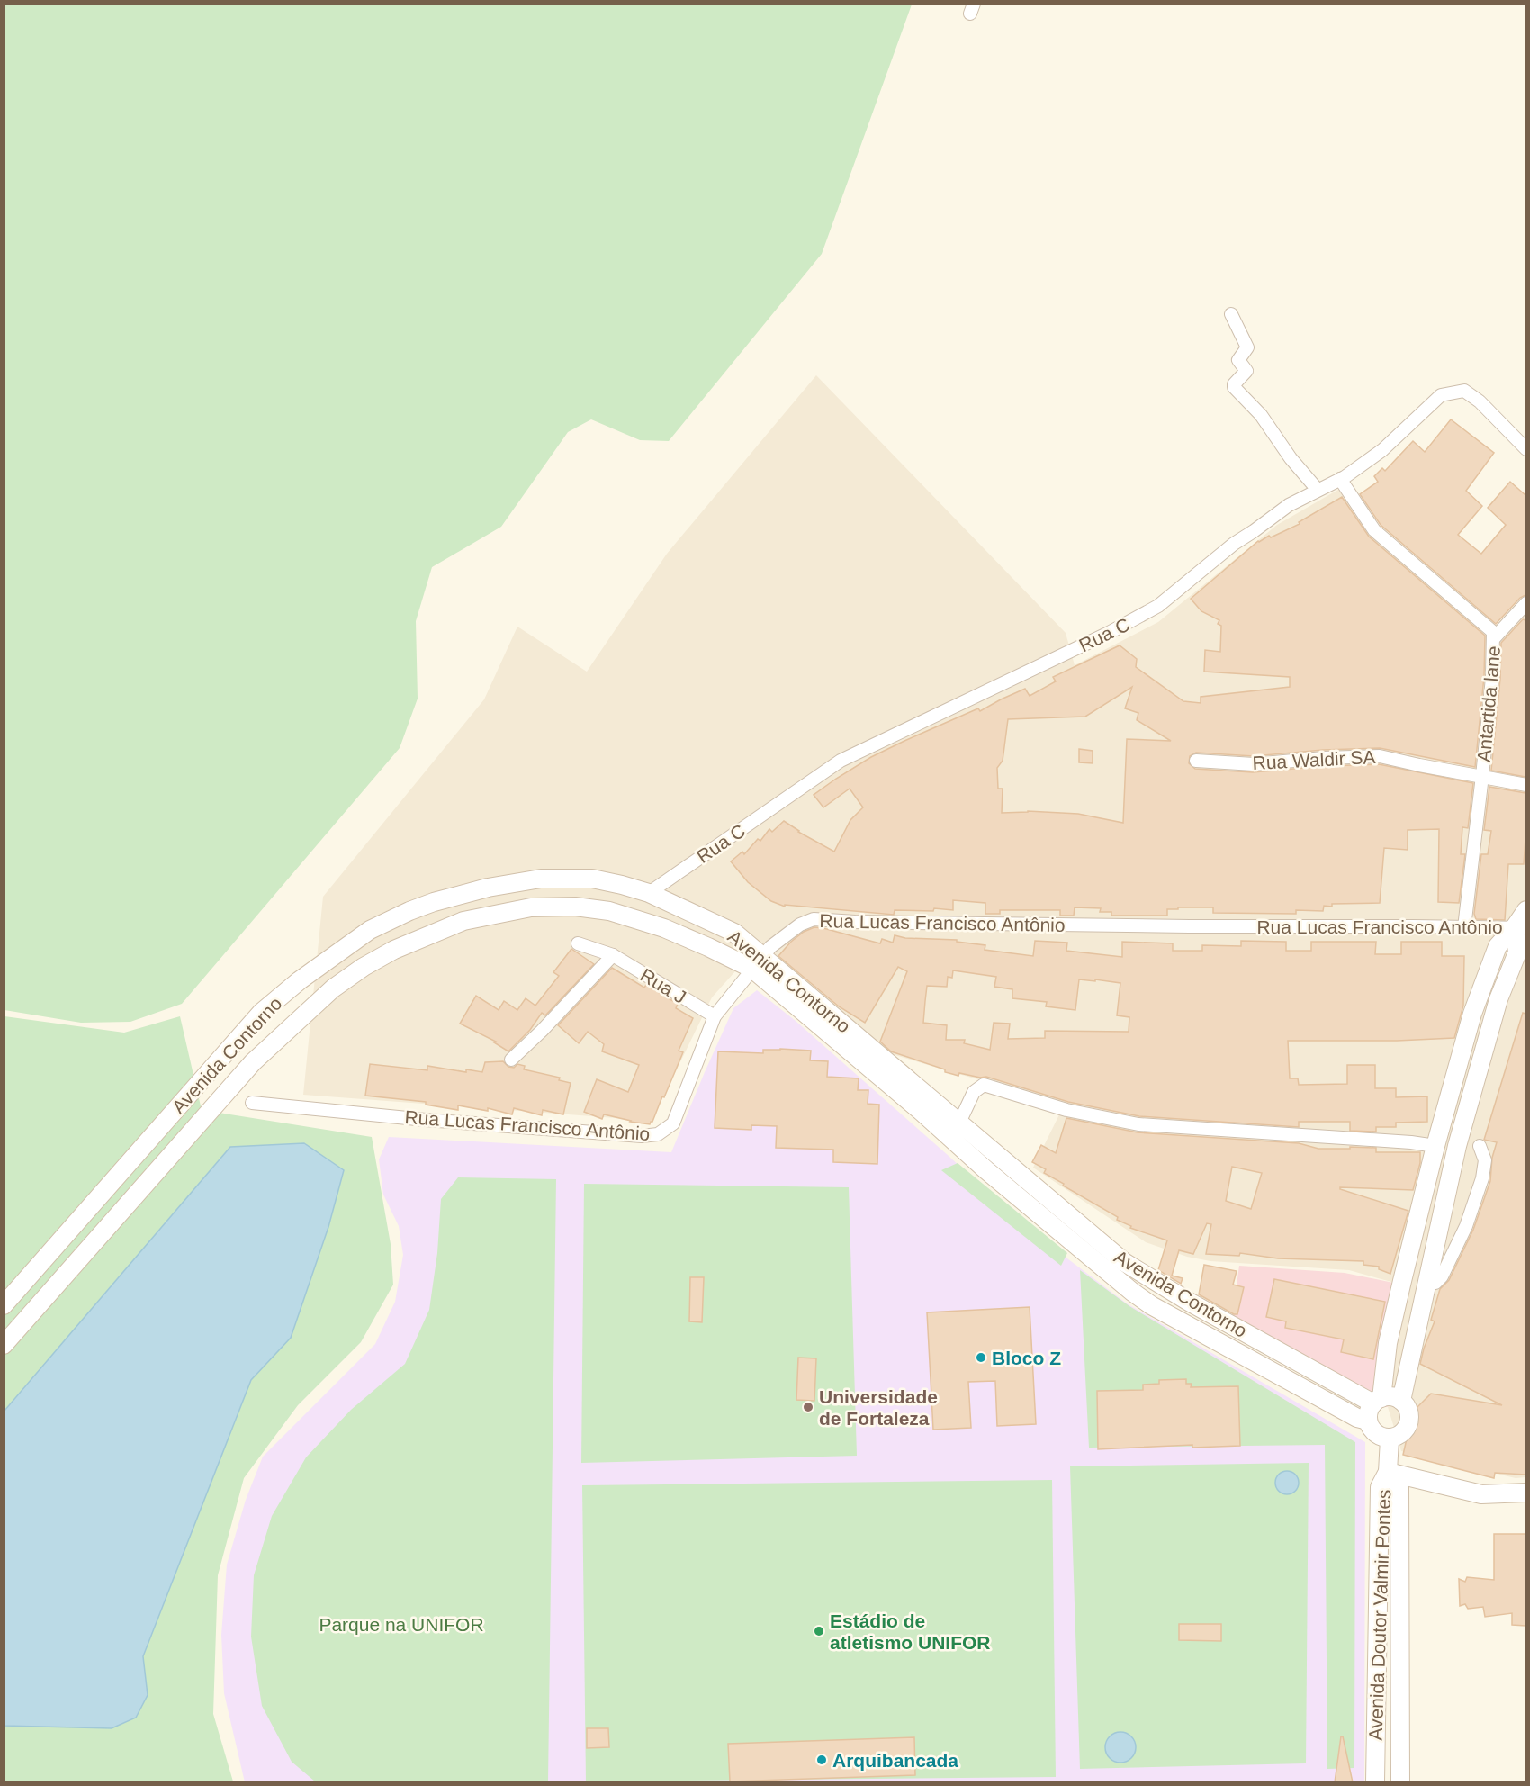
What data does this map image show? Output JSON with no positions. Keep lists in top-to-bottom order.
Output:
{
  "streets": {
    "street": [
      "Rua C",
      "Antartida lane",
      "Rua Waldir SA",
      "Rua Lucas Francisco Antônio",
      "Avenida Contorno",
      "Rua J",
      "Avenida Doutor Valmir Pontes"
    ]
  },
  "crossings": [
    ["Rua C", "Antartida lane"],
    ["Rua C", "Avenida Contorno"],
    ["Antartida lane", "Rua Waldir SA"],
    ["Antartida lane", "Rua Lucas Francisco Antônio"],
    ["Rua Lucas Francisco Antônio", "Avenida Contorno"],
    ["Rua Lucas Francisco Antônio", "Rua J"]
  ],
  "parks": ["Parque na UNIFOR"],
  "places": [
    "Bloco Z",
    "Universidade de Fortaleza",
    "Estádio de atletismo UNIFOR",
    "Arquibancada"
  ]
}
